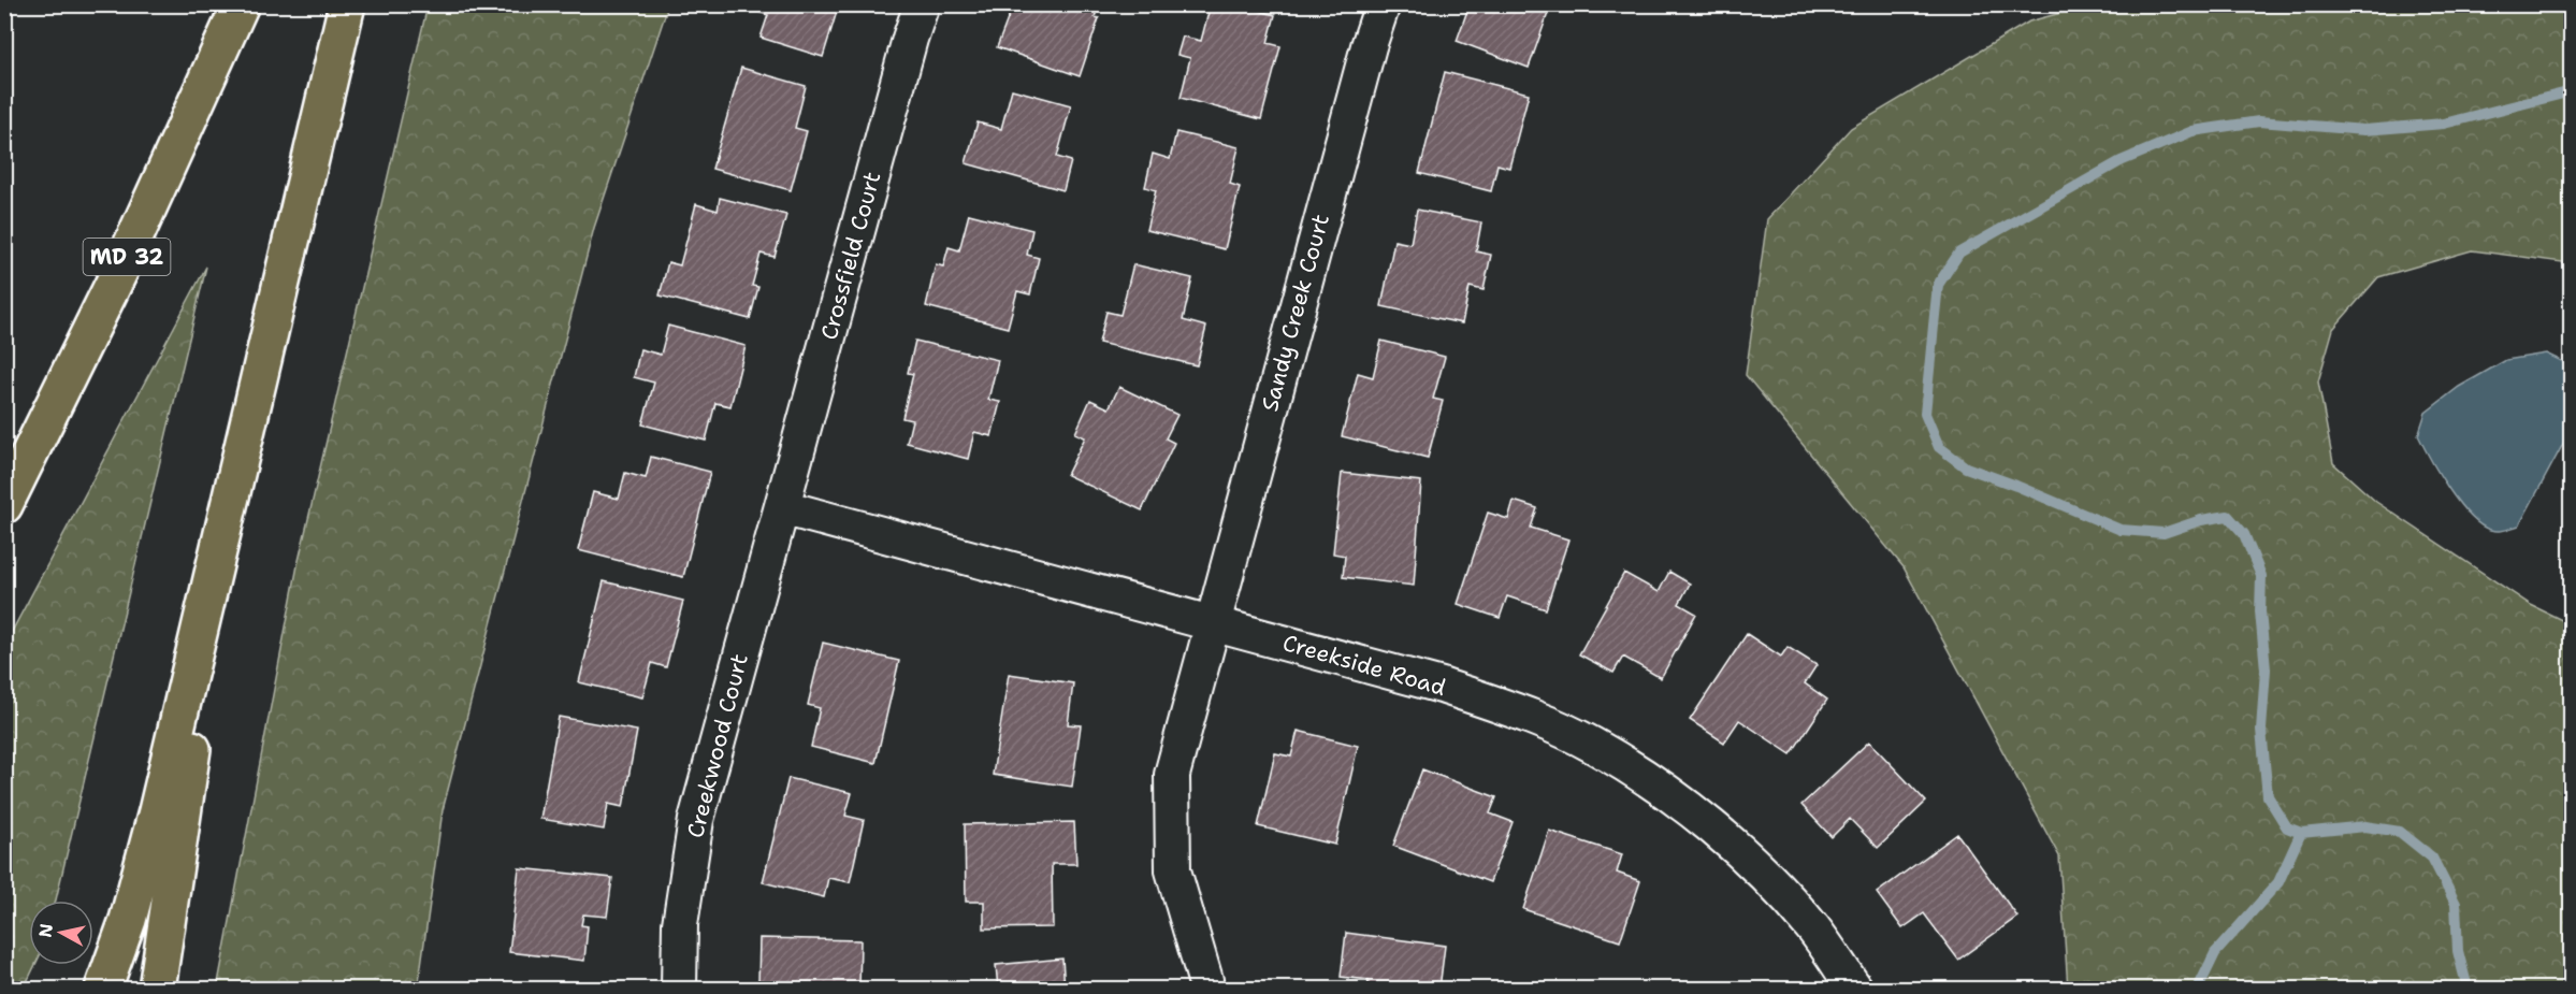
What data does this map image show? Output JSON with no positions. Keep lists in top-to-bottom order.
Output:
{
  "streets": {
    "highway": ["MD 32"],
    "street": [
      "Crossfield Court",
      "Sandy Creek Court",
      "Creekside Road",
      "Creekwood Court"
    ]
  },
  "crossings": [
    ["Crossfield Court", "Creekside Road"],
    ["Crossfield Court", "Creekwood Court"],
    ["Sandy Creek Court", "Creekside Road"],
    ["Creekside Road", "Creekwood Court"]
  ],
  "north": "left"
}
